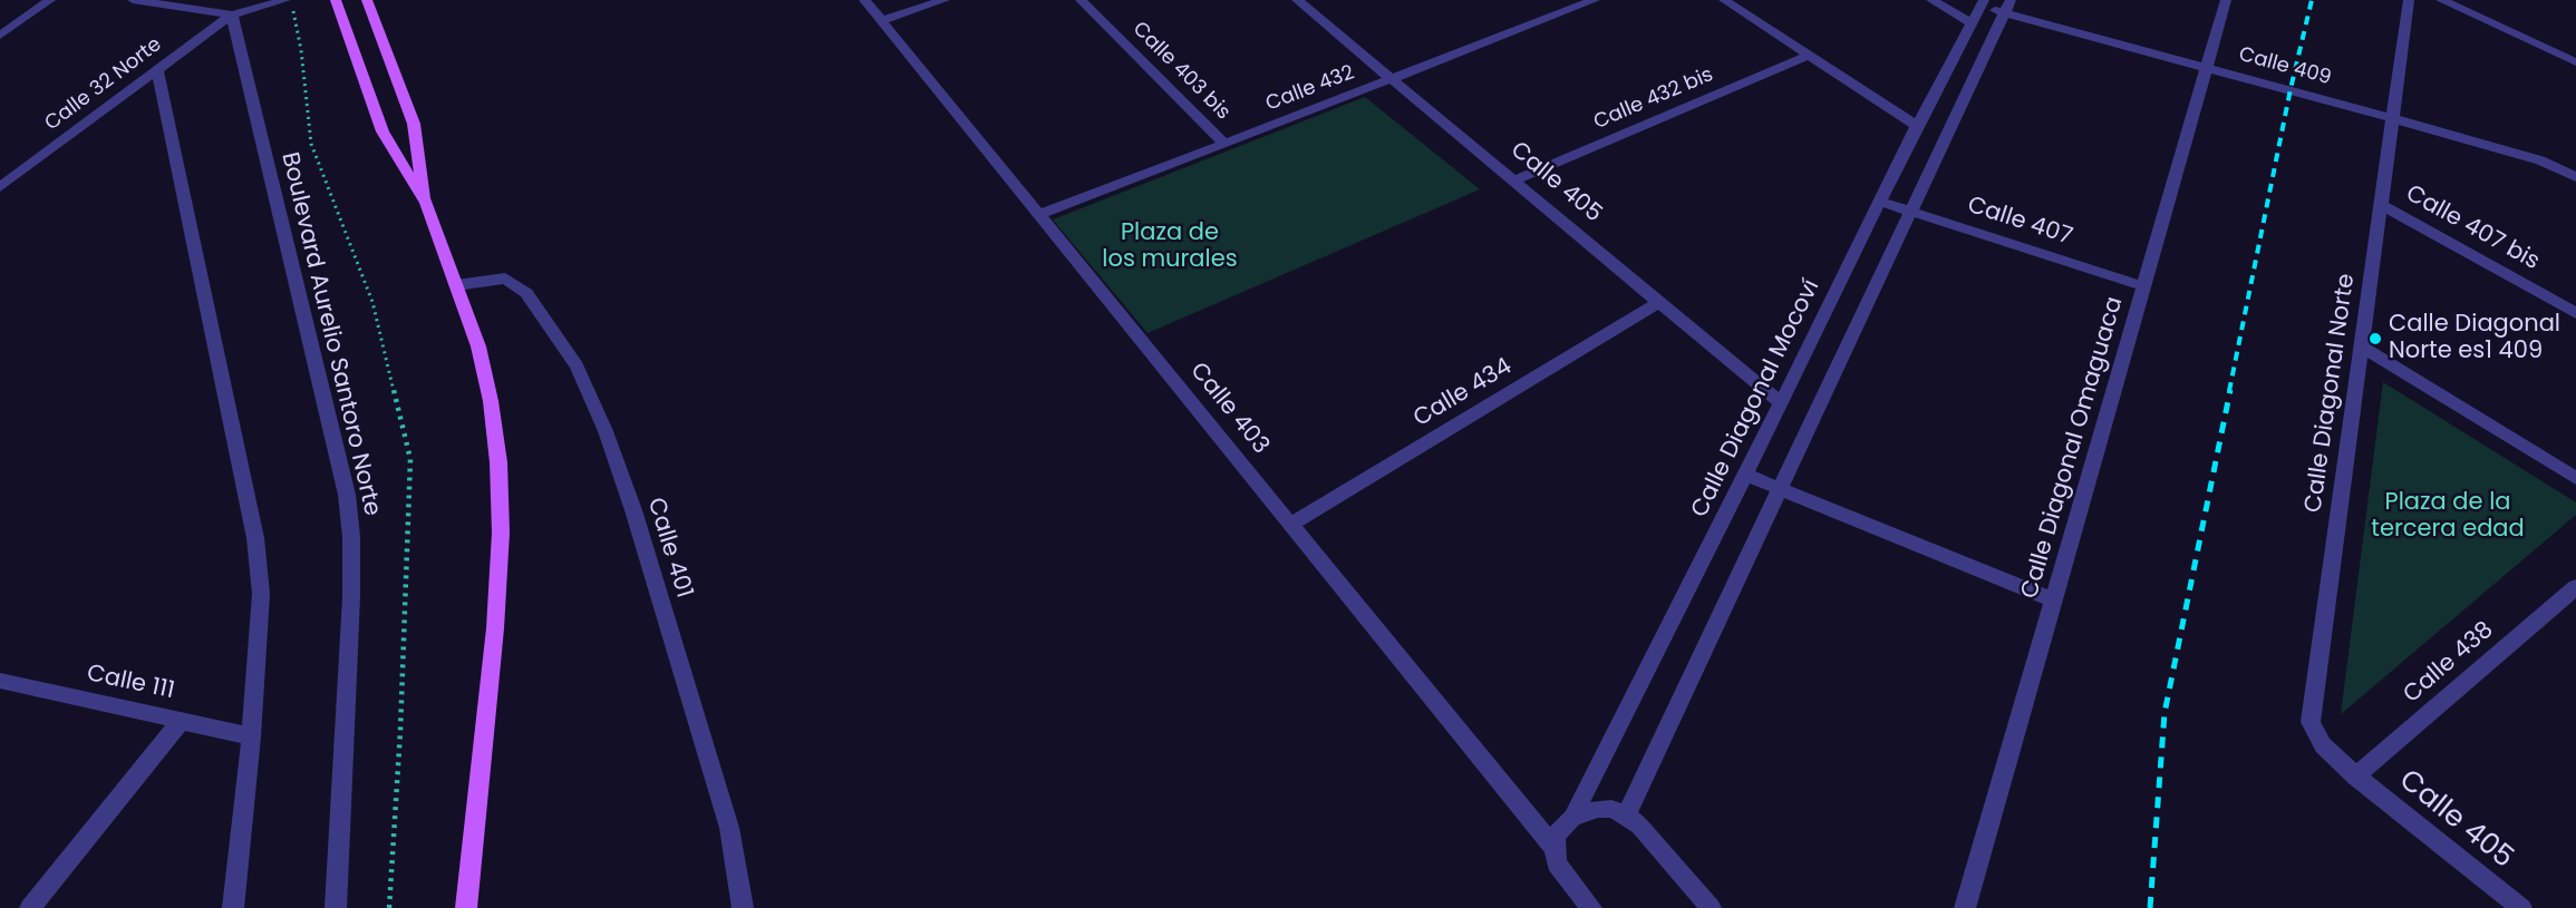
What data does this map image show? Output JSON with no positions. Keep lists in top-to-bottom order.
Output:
{
  "streets": {
    "street": [
      "Calle 409",
      "Calle 403 bis",
      "Calle 32 Norte",
      "Calle 432",
      "Calle 432 bis",
      "Calle 405",
      "Calle 407",
      "Calle 407 bis",
      "Boulevard Aurelio Santoro Norte",
      "Calle 434",
      "Calle Diagonal Norte",
      "Calle Diagonal Mocoví",
      "Calle 403",
      "Calle Diagonal Omaguaca",
      "Calle 401",
      "Calle 438",
      "Calle 111"
    ]
  },
  "crossings": [
    ["Calle 409", "Calle Diagonal Norte"],
    ["Calle 409", "Calle Diagonal Mocoví"],
    ["Calle 409", "Calle Diagonal Omaguaca"],
    ["Calle 403 bis", "Calle 432"],
    ["Calle 32 Norte", "Boulevard Aurelio Santoro Norte"],
    ["Calle 432", "Calle 405"],
    ["Calle 432", "Calle 403"],
    ["Calle 432 bis", "Calle 405"],
    ["Calle 405", "Calle 434"],
    ["Calle 405", "Calle Diagonal Norte"],
    ["Calle 405", "Calle Diagonal Mocoví"],
    ["Calle 405", "Calle 438"],
    ["Calle 407", "Calle Diagonal Mocoví"],
    ["Calle 407", "Calle Diagonal Omaguaca"],
    ["Calle 407 bis", "Calle Diagonal Norte"],
    ["Calle 434", "Calle 403"],
    ["Calle Diagonal Norte", "Calle 438"]
  ],
  "parks": ["Plaza de los murales", "Plaza de la tercera edad"],
  "places": ["Calle Diagonal Norte es1 409"]
}
